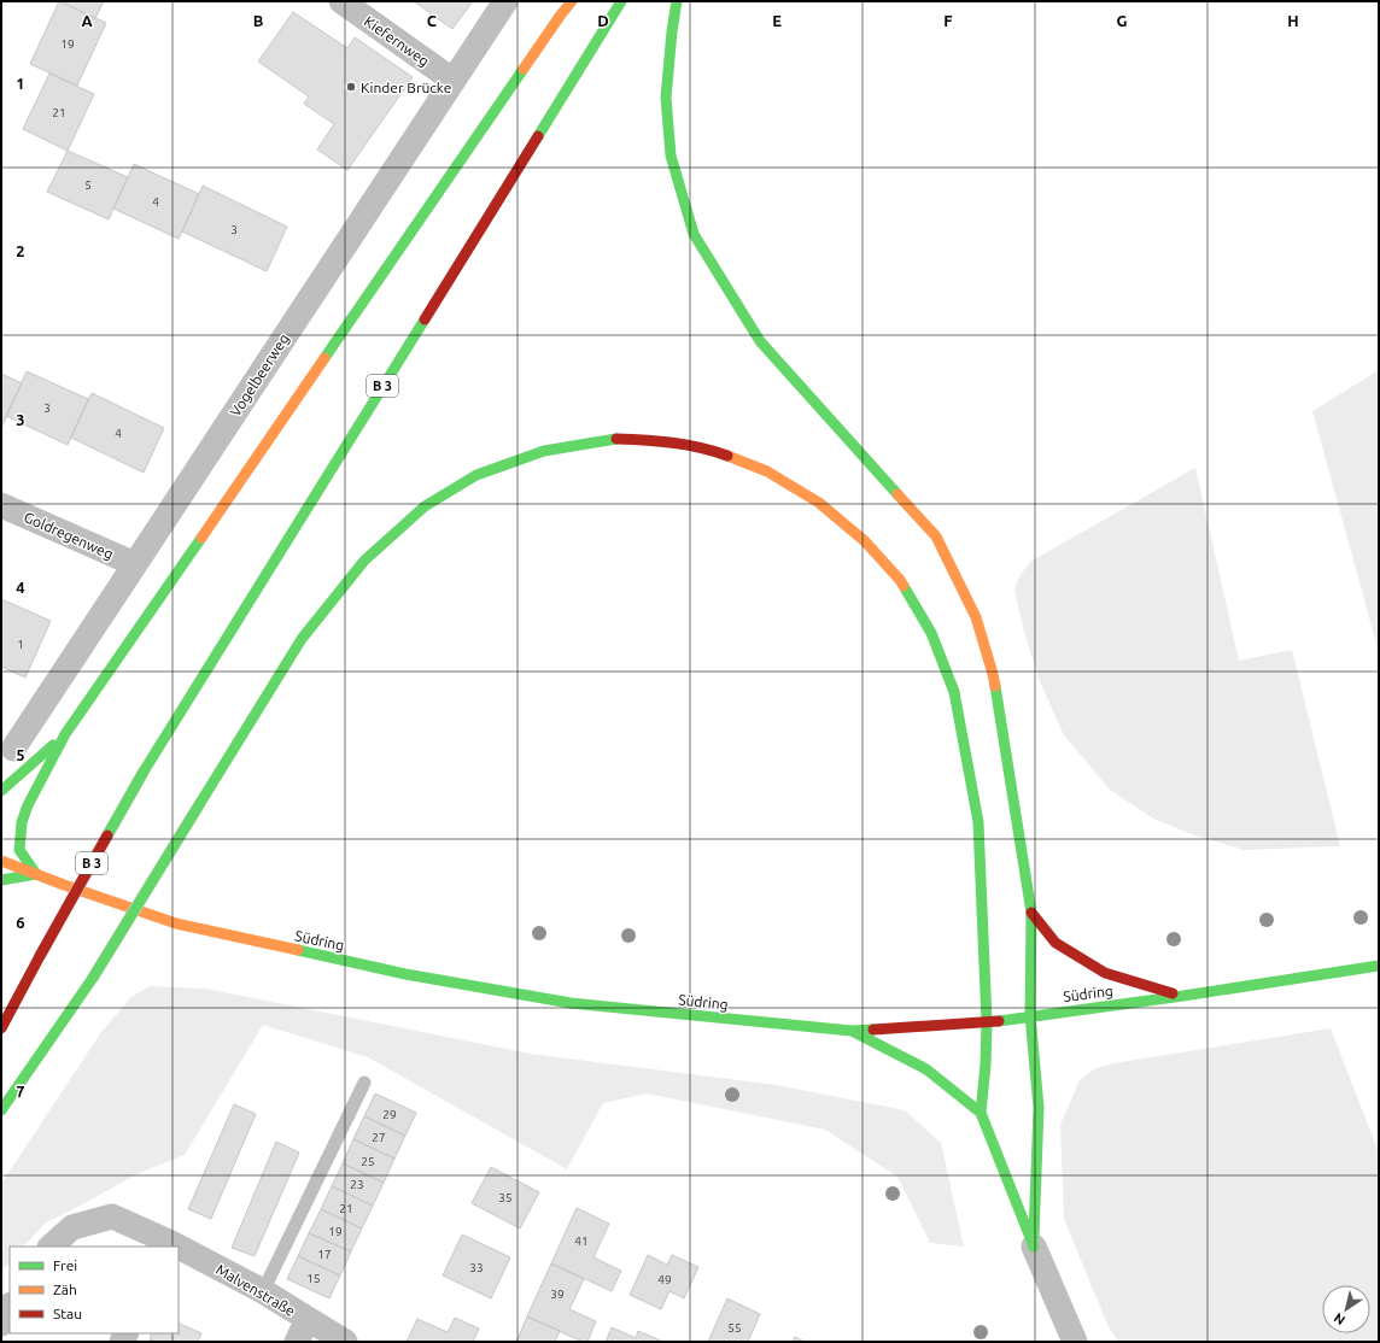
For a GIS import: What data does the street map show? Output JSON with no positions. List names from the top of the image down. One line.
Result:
{"streets":{"main road":["B 3","Südring"],"street":["Kiefernweg","Vogelbeerweg","Goldregenweg","Malvenstraße"]},"crossings":[["Kiefernweg","Vogelbeerweg"],["Vogelbeerweg","Goldregenweg"]],"places":["Kinder Brücke"],"house_numbers":["19","21","5","4","3","3","4","1","29","27","25","23","35","21","19","41","17","33","15","49","39","55"],"legend":["Frei","Zäh","Stau"],"north":"bottom left","grid":{"columns":["A","B","C","D","E","F","G","H"],"rows":["1","2","3","4","5","6","7"]}}
